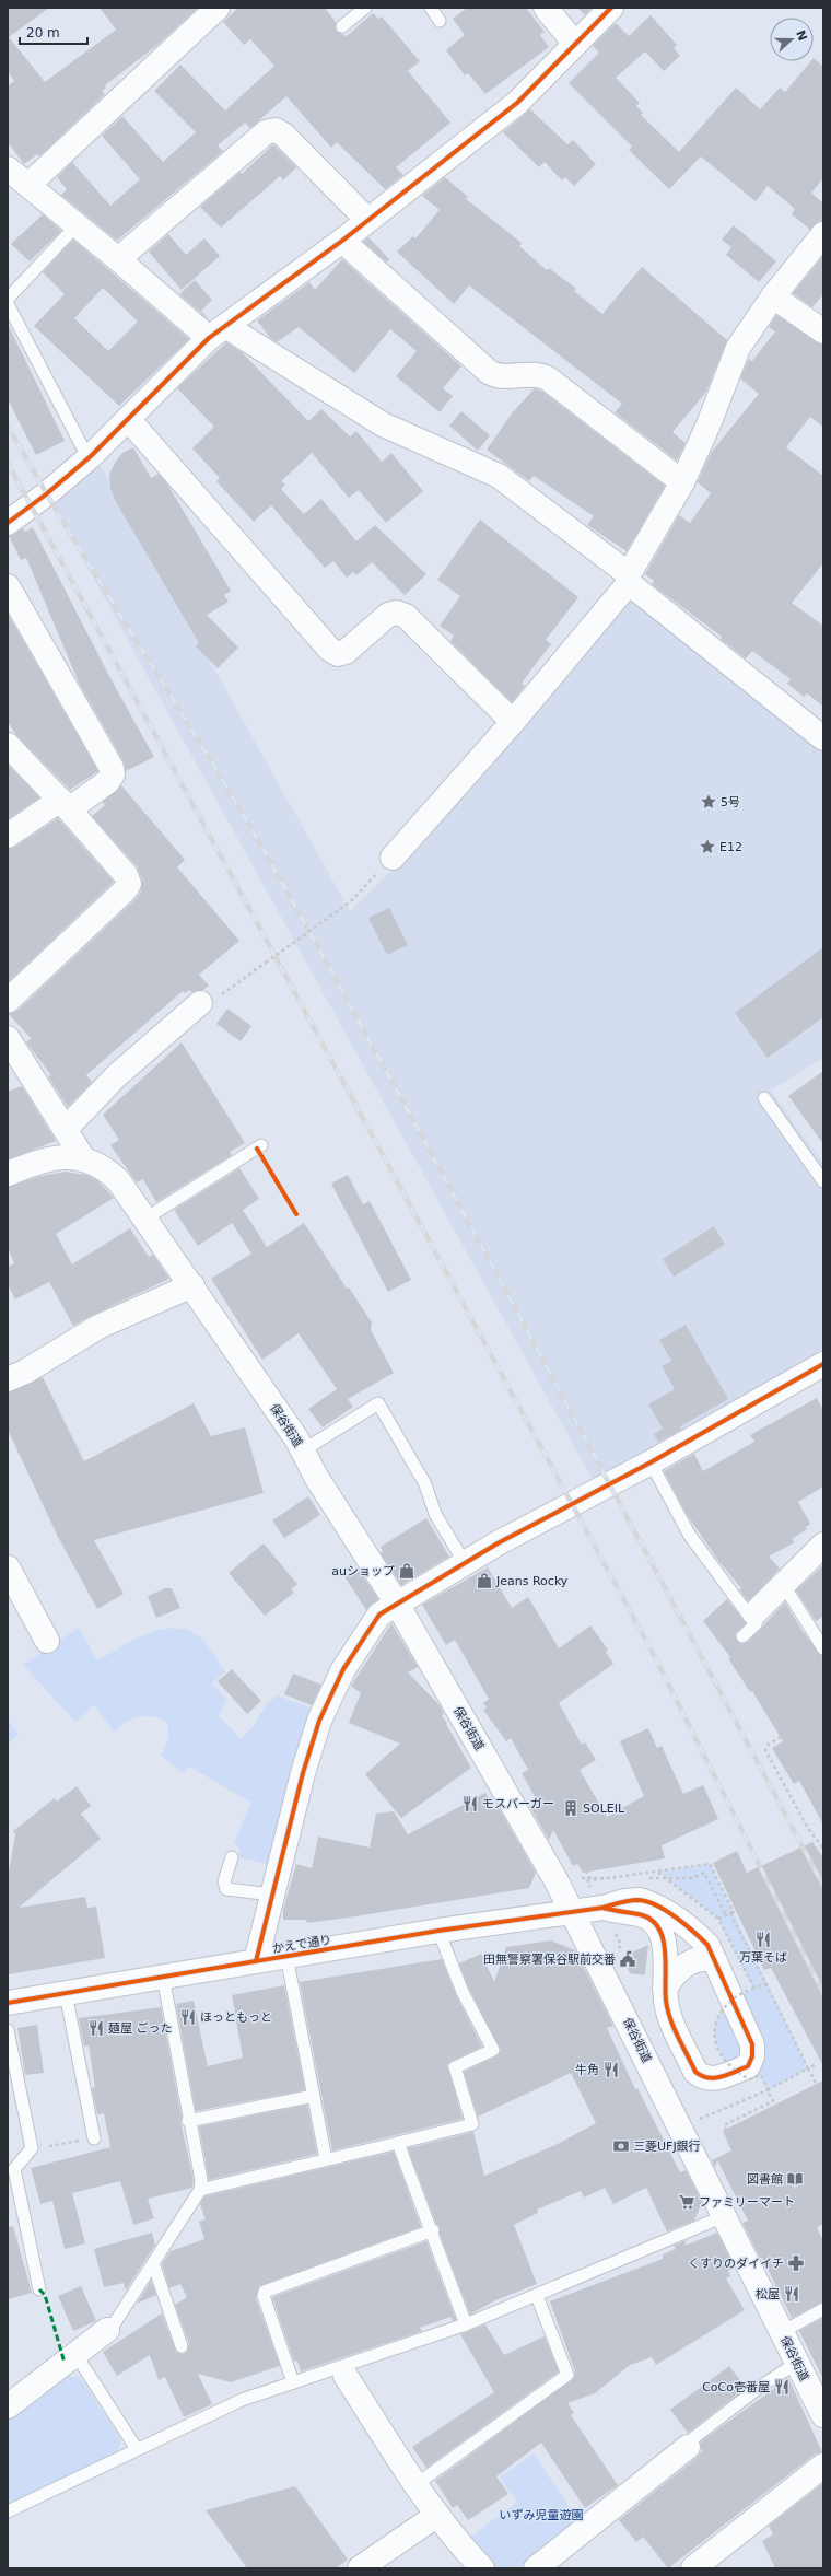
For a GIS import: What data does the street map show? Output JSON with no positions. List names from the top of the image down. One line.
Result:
{"streets":{"street":["保谷街道","かえで通り"]},"crossings":[["保谷街道","かえで通り"]],"parks":["いずみ児童遊園"],"places":{"place":["5号","E12"],"shop":["auショップ","Jeans Rocky"],"restaurant":["モスバーガー","万葉そば","ほっともっと","麺屋 ごった","牛角","松屋","CoCo壱番屋"],"building":["SOLEIL"],"public building":["田無警察署保谷駅前交番"],"bank":["三菱UFJ銀行"],"library":["図書館"],"supermarket":["ファミリーマート"],"pharmacy":["くすりのダイイチ"]},"scale_bar":"20 m","north":"right"}
